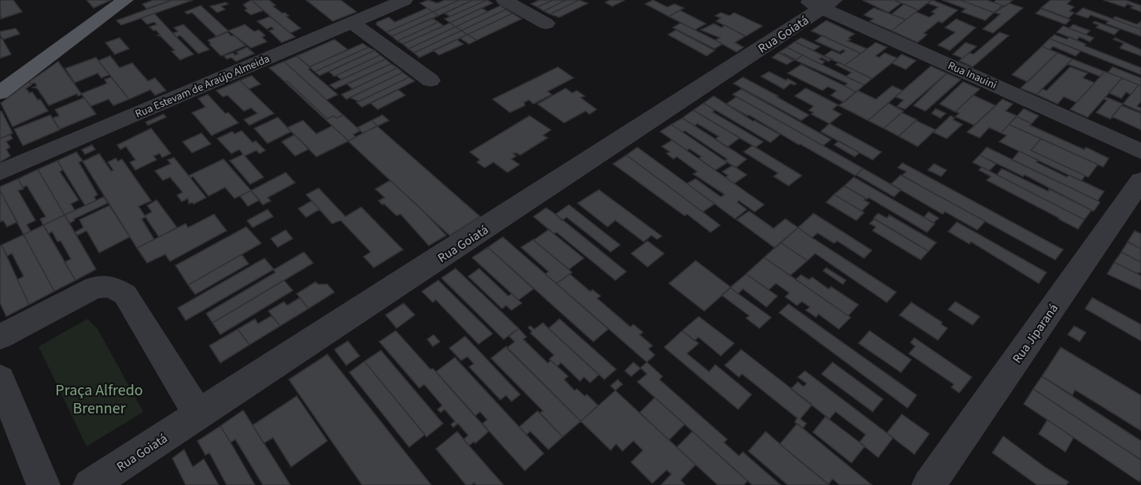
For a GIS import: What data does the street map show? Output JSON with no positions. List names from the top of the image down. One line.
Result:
{"streets":{"street":["Rua Goiatá","Rua Inauini","Rua Estevam de Araújo Almeida","Rua Jiparaná"]},"crossings":[["Rua Goiatá","Rua Inauini"]],"parks":["Praça Alfredo Brenner"]}
